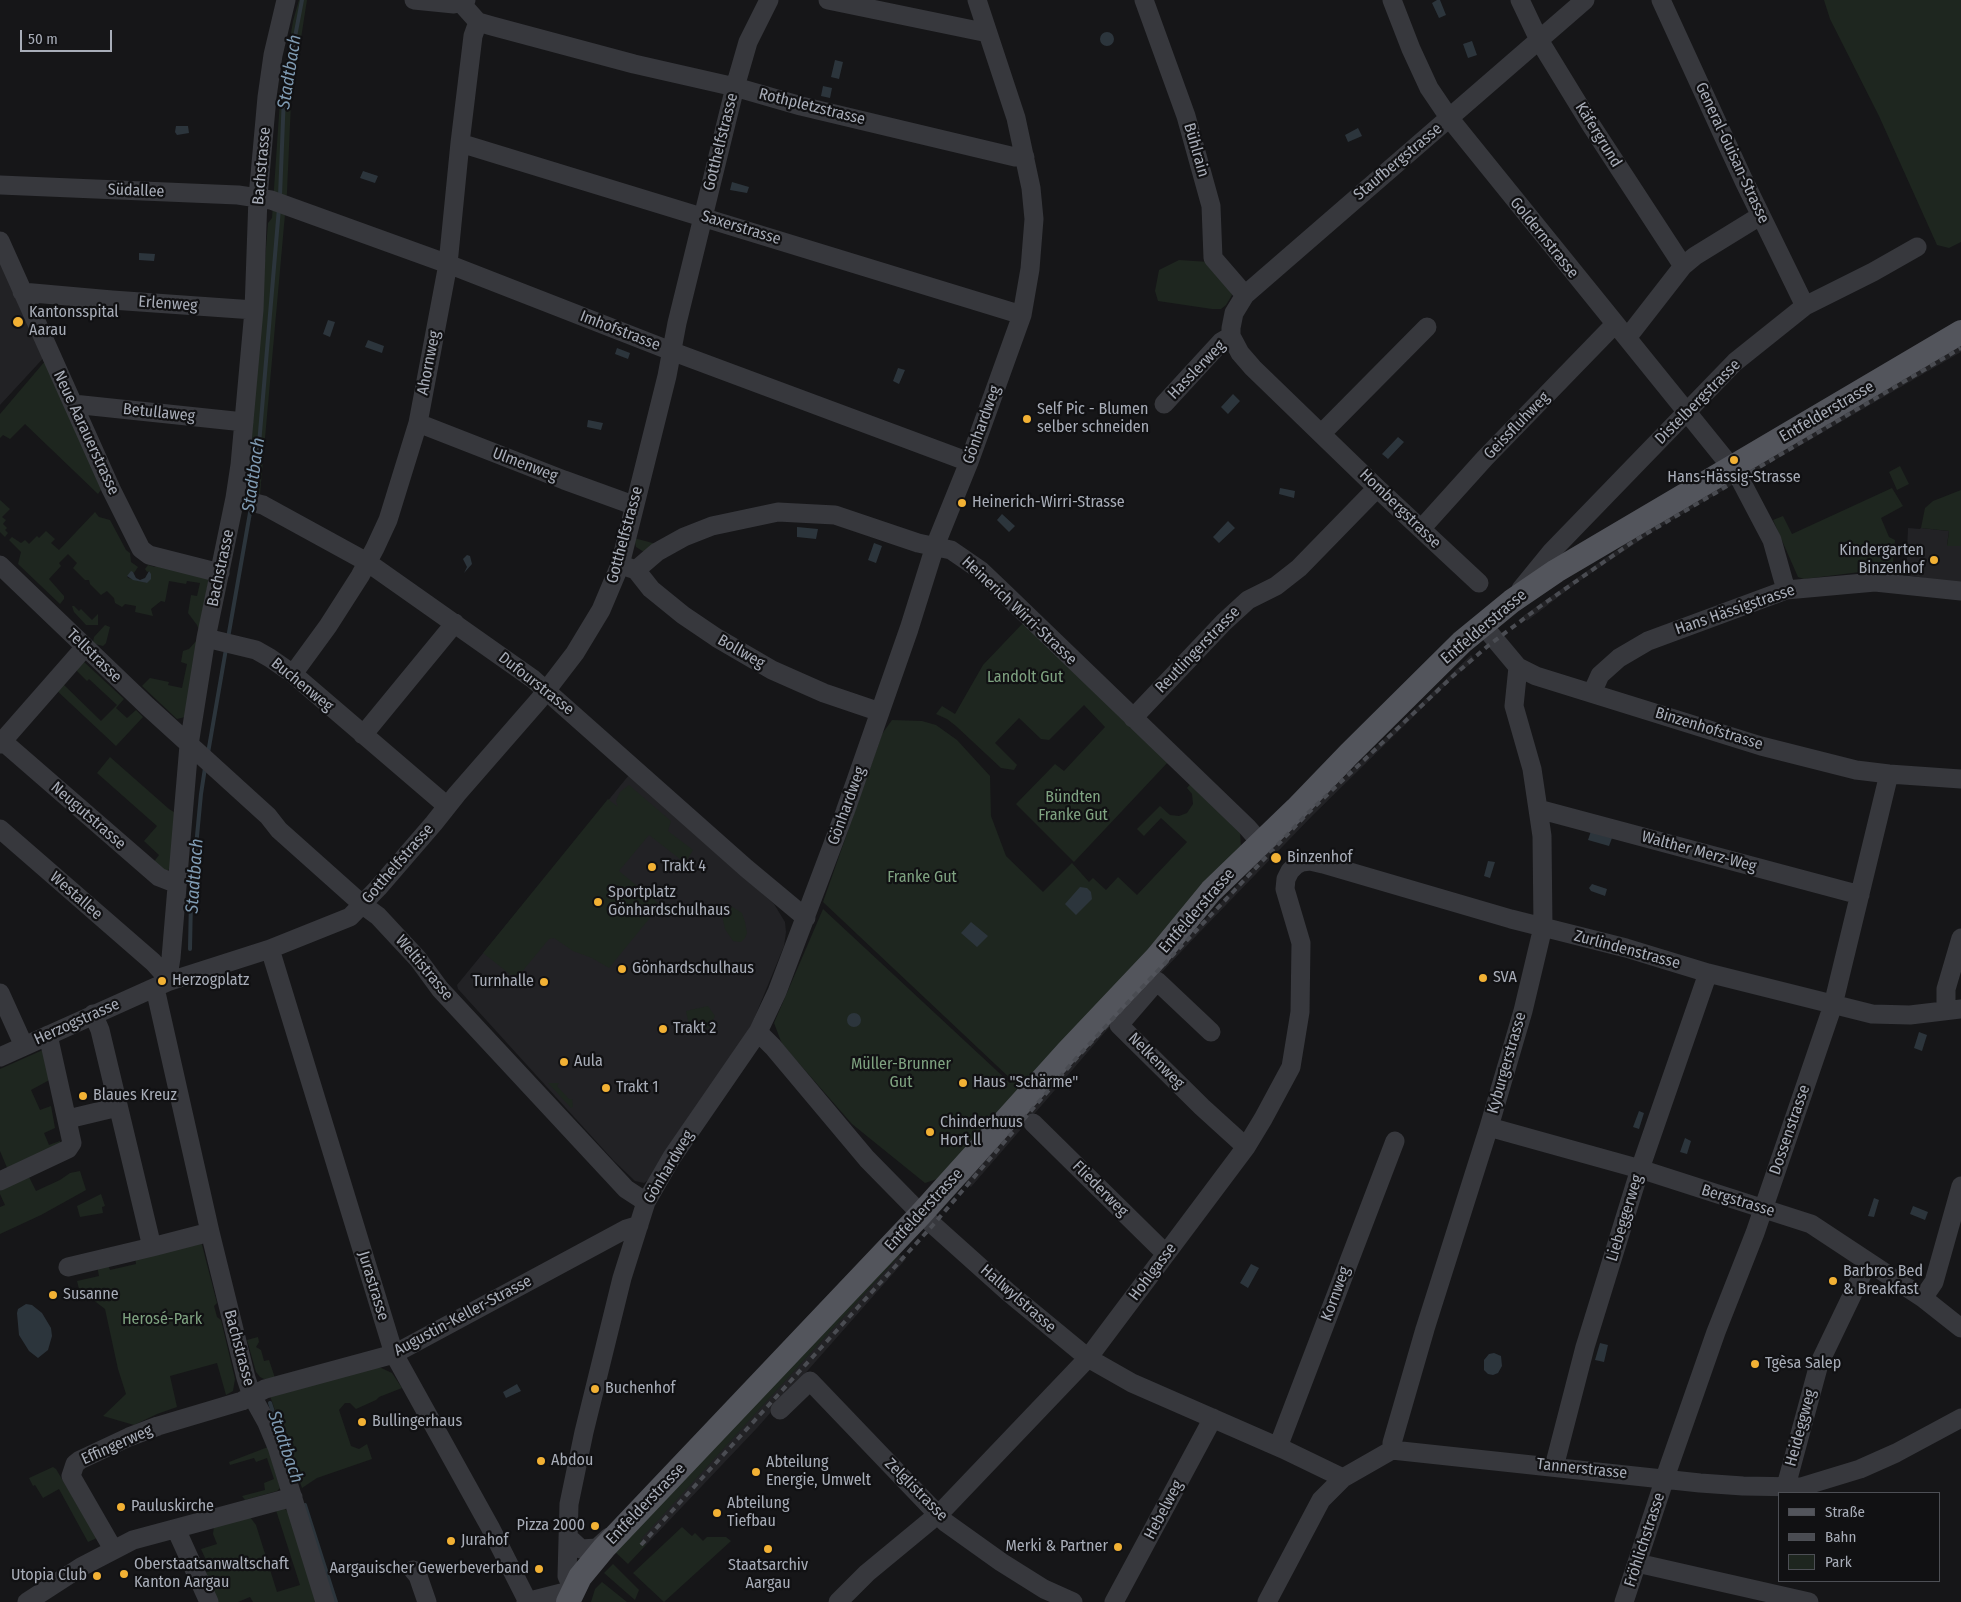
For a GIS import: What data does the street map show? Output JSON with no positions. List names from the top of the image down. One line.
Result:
{"streets":{"main road":["Entfelderstrasse"],"street":["Rothpletzstrasse","Käfergrund","Gotthelfstrasse","Bühlrain","General-Guisan-Strasse","Staufbergstrasse","Bachstrasse","Südallee","Saxerstrasse","Goldernstrasse","Erlenweg","Imhofstrasse","Ahornweg","Hasslerweg","Distelbergstrasse","Betullaweg","Gönhardweg","Geissfluhweg","Neue Aarauerstrasse","Ulmenweg","Hombergstrasse","Hans Hässigstrasse","Heinerich Wirri-Strasse","Reutlingerstrasse","Bollweg","Tellstrasse","Dufourstrasse","Buchenweg","Binzenhofstrasse","Neugutstrasse","Walther Merz-Weg","Westallee","Zurlindenstrasse","Weltistrasse","Herzogstrasse","Nelkenweg","Kyburgerstrasse","Dossenstrasse","Fliederweg","Bergstrasse","Liebeggerweg","Hohlgasse","Jurastrasse","Kornweg","Hallwylstrasse","Augustin-Keller-Strasse","Heideggweg","Effingerweg","Tannerstrasse","Zelglistrasse","Hebelweg","Fröhlichstrasse"]},"crossings":[["Rothpletzstrasse","Gotthelfstrasse"],["Rothpletzstrasse","Ahornweg"],["Rothpletzstrasse","Gönhardweg"],["Käfergrund","Staufbergstrasse"],["Käfergrund","Geissfluhweg"],["Gotthelfstrasse","Bachstrasse"],["Gotthelfstrasse","Saxerstrasse"],["Gotthelfstrasse","Imhofstrasse"],["Gotthelfstrasse","Ulmenweg"],["Gotthelfstrasse","Heinerich Wirri-Strasse"],["Gotthelfstrasse","Bollweg"],["Gotthelfstrasse","Dufourstrasse"],["Gotthelfstrasse","Buchenweg"],["Gotthelfstrasse","Weltistrasse"],["Gotthelfstrasse","Herzogstrasse"],["Gotthelfstrasse","Jurastrasse"],["Bühlrain","Staufbergstrasse"],["General-Guisan-Strasse","Distelbergstrasse"],["General-Guisan-Strasse","Geissfluhweg"],["Staufbergstrasse","Goldernstrasse"],["Staufbergstrasse","Hasslerweg"],["Staufbergstrasse","Hombergstrasse"],["Bachstrasse","Südallee"],["Bachstrasse","Erlenweg"],["Bachstrasse","Imhofstrasse"],["Bachstrasse","Betullaweg"],["Bachstrasse","Neue Aarauerstrasse"],["Bachstrasse","Tellstrasse"],["Bachstrasse","Dufourstrasse"],["Bachstrasse","Buchenweg"],["Bachstrasse","Neugutstrasse"],["Bachstrasse","Westallee"],["Bachstrasse","Weltistrasse"],["Bachstrasse","Herzogstrasse"],["Bachstrasse","Augustin-Keller-Strasse"],["Bachstrasse","Effingerweg"],["Südallee","Imhofstrasse"],["Saxerstrasse","Ahornweg"],["Saxerstrasse","Gönhardweg"],["Goldernstrasse","Distelbergstrasse"],["Goldernstrasse","Geissfluhweg"],["Erlenweg","Neue Aarauerstrasse"],["Imhofstrasse","Ahornweg"],["Imhofstrasse","Gönhardweg"],["Ahornweg","Ulmenweg"],["Ahornweg","Dufourstrasse"],["Ahornweg","Buchenweg"],["Hasslerweg","Hombergstrasse"],["Distelbergstrasse","Entfelderstrasse"],["Entfelderstrasse","Gönhardweg"],["Entfelderstrasse","Heinerich Wirri-Strasse"],["Entfelderstrasse","Binzenhofstrasse"],["Entfelderstrasse","Hallwylstrasse"],["Betullaweg","Neue Aarauerstrasse"],["Gönhardweg","Heinerich Wirri-Strasse"],["Gönhardweg","Bollweg"],["Gönhardweg","Dufourstrasse"],["Gönhardweg","Weltistrasse"],["Gönhardweg","Hallwylstrasse"],["Gönhardweg","Augustin-Keller-Strasse"],["Geissfluhweg","Hombergstrasse"],["Hombergstrasse","Reutlingerstrasse"],["Hans Hässigstrasse","Binzenhofstrasse"],["Heinerich Wirri-Strasse","Reutlingerstrasse"],["Heinerich Wirri-Strasse","Bollweg"],["Tellstrasse","Neugutstrasse"],["Tellstrasse","Weltistrasse"],["Binzenhofstrasse","Kyburgerstrasse"],["Binzenhofstrasse","Dossenstrasse"],["Walther Merz-Weg","Kyburgerstrasse"],["Walther Merz-Weg","Dossenstrasse"],["Zurlindenstrasse","Kyburgerstrasse"],["Zurlindenstrasse","Dossenstrasse"],["Zurlindenstrasse","Liebeggerweg"],["Zurlindenstrasse","Hohlgasse"],["Nelkenweg","Hohlgasse"],["Kyburgerstrasse","Bergstrasse"],["Kyburgerstrasse","Tannerstrasse"],["Dossenstrasse","Bergstrasse"],["Dossenstrasse","Tannerstrasse"],["Dossenstrasse","Fröhlichstrasse"],["Fliederweg","Hohlgasse"],["Bergstrasse","Liebeggerweg"],["Bergstrasse","Heideggweg"],["Liebeggerweg","Tannerstrasse"],["Hohlgasse","Hallwylstrasse"],["Hohlgasse","Zelglistrasse"],["Jurastrasse","Augustin-Keller-Strasse"],["Kornweg","Hallwylstrasse"],["Hallwylstrasse","Hebelweg"],["Augustin-Keller-Strasse","Effingerweg"],["Heideggweg","Tannerstrasse"],["Tannerstrasse","Fröhlichstrasse"]],"water":["Stadtbach"],"parks":["Landolt Gut","Bündten Franke Gut","Franke Gut","Müller-Brunner Gut","Herosé-Park"],"places":["Kantonsspital Aarau","Self Pic - Blumen selber schneiden","Hans-Hässig-Strasse","Heinerich-Wirri-Strasse","Kindergarten Binzenhof","Binzenhof","Trakt 4","Sportplatz Gönhardschulhaus","Gönhardschulhaus","SVA","Herzogplatz","Turnhalle","Trakt 2","Aula","Haus \"Schärme\"","Trakt 1","Blaues Kreuz","Chinderhuus Hort ll","Barbros Bed & Breakfast","Susanne","Tgèsa Salep","Buchenhof","Bullingerhaus","Abdou","Abteilung Energie, Umwelt","Pauluskirche","Abteilung Tiefbau","Pizza 2000","Jurahof","Merki & Partner","Staatsarchiv Aargau","Aargauischer Gewerbeverband","Oberstaatsanwaltschaft Kanton Aargau","Utopia Club"],"legend":["Straße","Bahn","Park"],"scale_bar":"50 m"}
